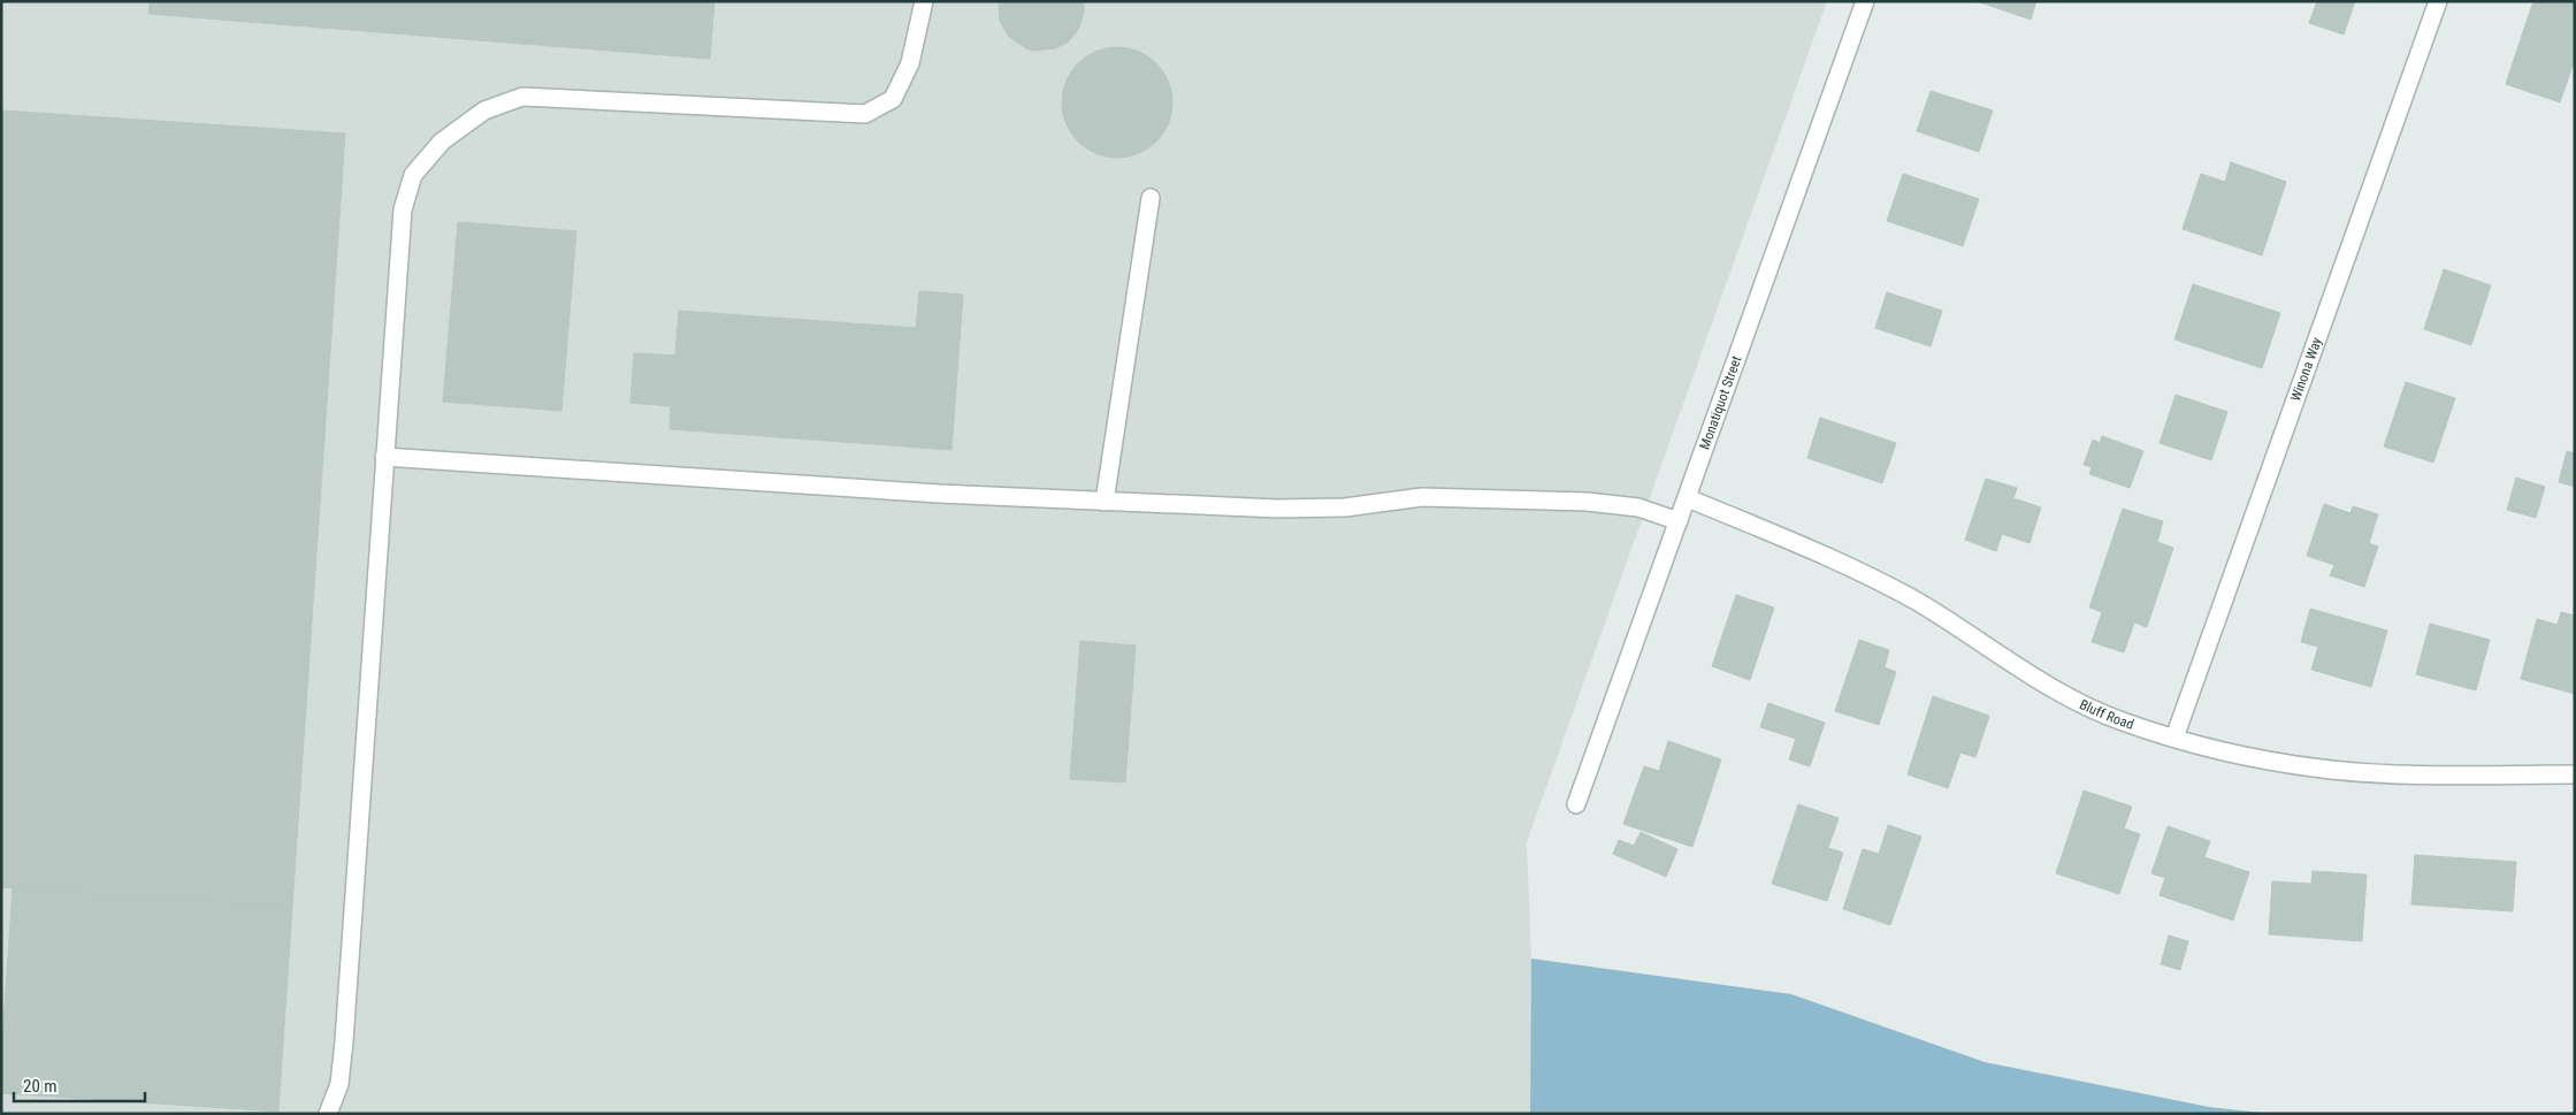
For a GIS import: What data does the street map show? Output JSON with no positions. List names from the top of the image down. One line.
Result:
{"streets":{"street":["Winona Way","Monatiquot Street","Bluff Road"]},"crossings":[["Winona Way","Bluff Road"],["Monatiquot Street","Bluff Road"]],"scale_bar":"20 m"}
